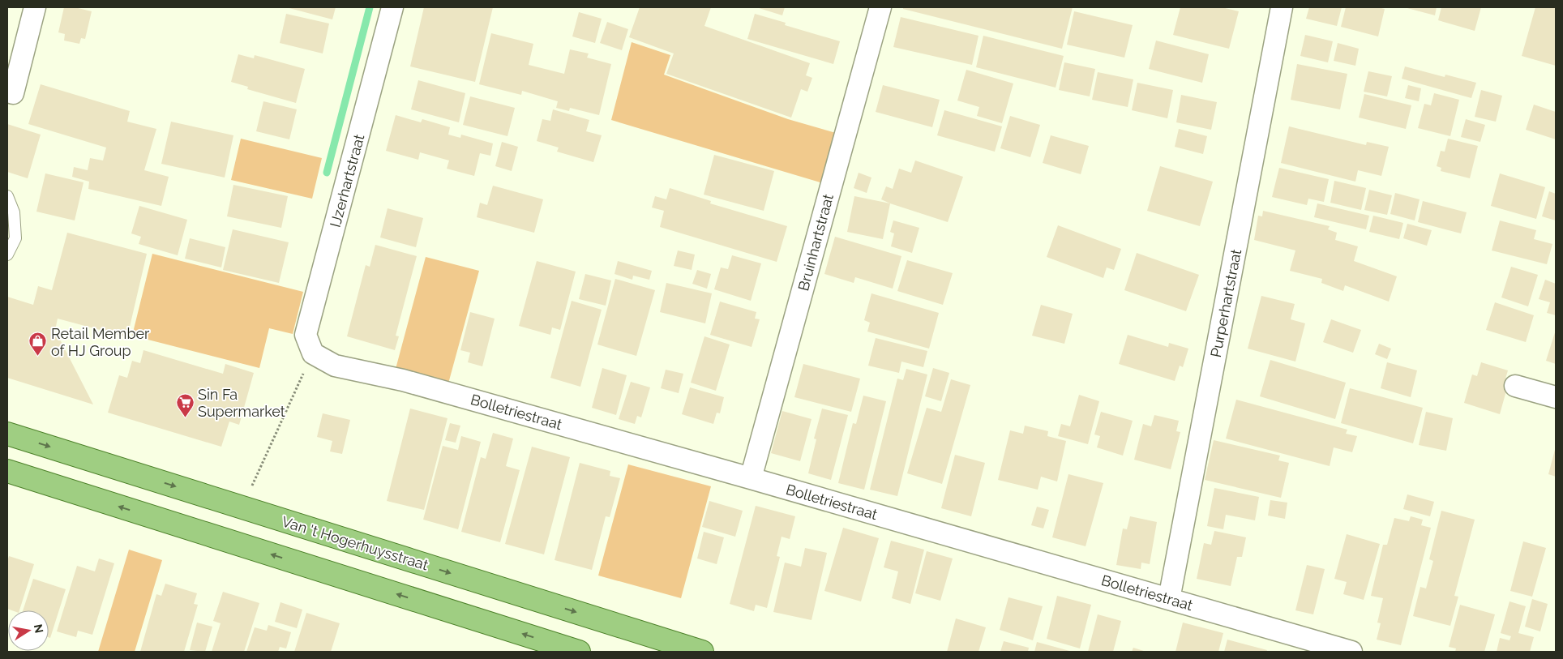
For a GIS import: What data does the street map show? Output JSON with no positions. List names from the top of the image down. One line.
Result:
{"streets":{"main road":["Van 't Hogerhuysstraat"],"street":["IJzerhartstraat","Bruinhartstraat","Purperhartstraat","Bolletriestraat"]},"crossings":[["IJzerhartstraat","Bolletriestraat"],["Bruinhartstraat","Bolletriestraat"],["Purperhartstraat","Bolletriestraat"]],"places":{"shop":["Retail Member of HJ Group"],"supermarket":["Sin Fa Supermarket"]},"north":"right"}
